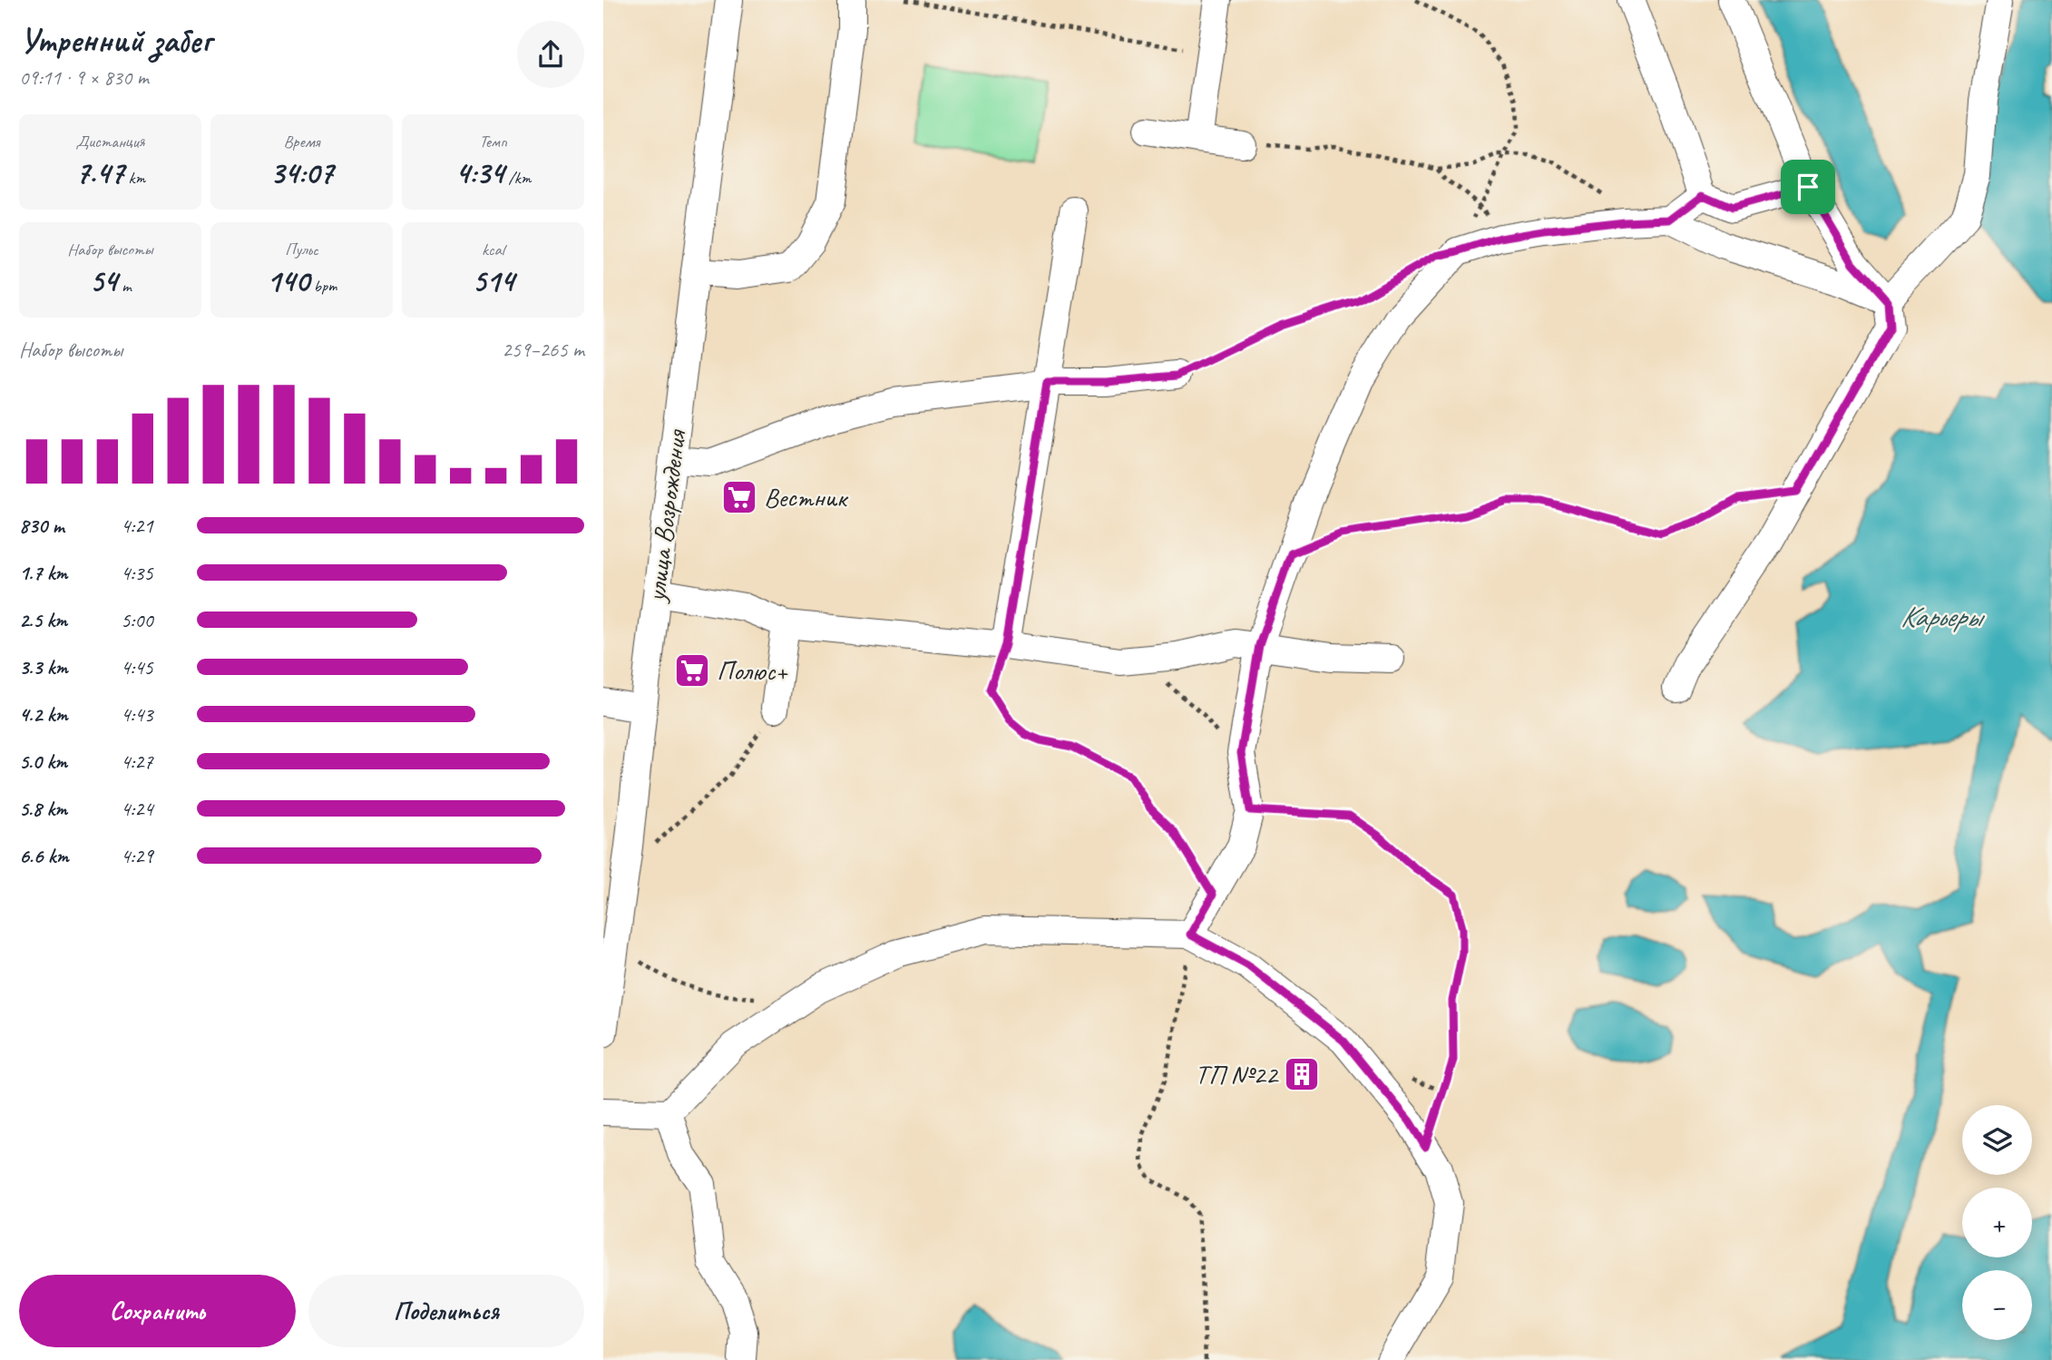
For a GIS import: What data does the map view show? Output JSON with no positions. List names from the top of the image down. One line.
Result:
{"streets":{"street":["улица Возрождения"]},"water":["Карьеры"],"places":{"supermarket":["Вестник","Полюс+"],"building":["ТП №22"]},"page":{"heading":["Утренний забег","09:11 · 9 × 830 m"],"stats":[["Дистанция","7.47 km"],["Время","34:07"],["Темп","4:34 /km"],["Набор высоты","54 m"],["Пульс","140 bpm"],["kcal","514"]],"chart":["Набор высоты","259–265 m"],"list":[{"name":"830 m","note":"4:21"},{"name":"1.7 km","note":"4:35"},{"name":"2.5 km","note":"5:00"},{"name":"3.3 km","note":"4:45"},{"name":"4.2 km","note":"4:43"},{"name":"5.0 km","note":"4:27"},{"name":"5.8 km","note":"4:24"},{"name":"6.6 km","note":"4:29"}],"map_buttons":["+","−"],"buttons":["Сохранить","Поделиться"]}}
